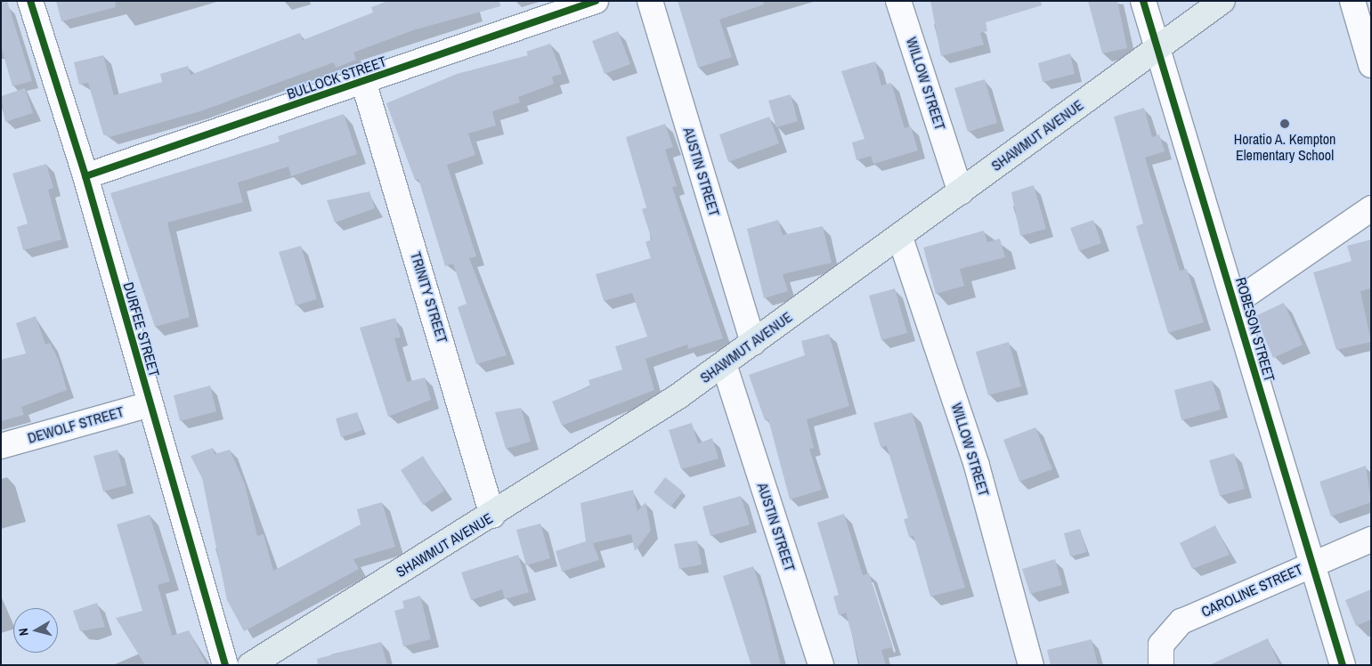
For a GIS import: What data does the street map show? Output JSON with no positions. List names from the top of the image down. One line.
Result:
{"streets":{"main road":["SHAWMUT AVENUE"],"street":["BULLOCK STREET","WILLOW STREET","AUSTIN STREET","TRINITY STREET","DURFEE STREET","ROBESON STREET","DEWOLF STREET","CAROLINE STREET"]},"crossings":[["BULLOCK STREET","TRINITY STREET"],["BULLOCK STREET","DURFEE STREET"],["WILLOW STREET","SHAWMUT AVENUE"],["SHAWMUT AVENUE","AUSTIN STREET"],["SHAWMUT AVENUE","TRINITY STREET"],["SHAWMUT AVENUE","ROBESON STREET"],["DURFEE STREET","DEWOLF STREET"],["ROBESON STREET","CAROLINE STREET"]],"places":["Horatio A. Kempton Elementary School"],"north":"left"}
